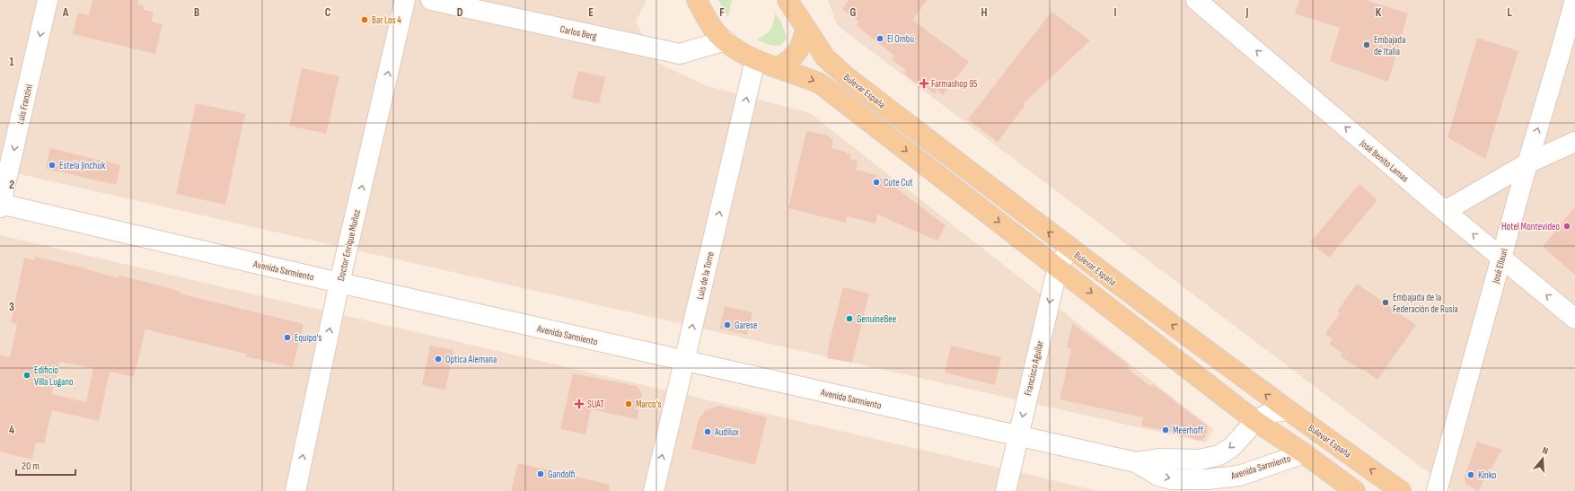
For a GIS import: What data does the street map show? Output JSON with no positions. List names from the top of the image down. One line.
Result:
{"streets":{"main road":["Bulevar España"],"street":["Carlos Berg","Luis Franzini","José Benito Lamas","Doctor Enrique Muñoz","José Ellauri","Avenida Sarmiento","Luis de la Torre","Francisco Aguilar"]},"crossings":[["Bulevar España","Avenida Sarmiento"],["Bulevar España","Francisco Aguilar"],["Luis Franzini","Avenida Sarmiento"],["José Benito Lamas","José Ellauri"],["Doctor Enrique Muñoz","Avenida Sarmiento"],["Avenida Sarmiento","Luis de la Torre"],["Avenida Sarmiento","Francisco Aguilar"]],"one_way":["Luis Franzini","José Benito Lamas","Doctor Enrique Muñoz","Luis de la Torre","Francisco Aguilar"],"places":{"other":["Bar Los 4","El Ombú","Embajada de Italia","Estela Jinchuk","Cute Cut","Hotel Montevideo","Embajada de la Federación de Rusia","GenuineBee","Garese","Equipo's","Optica Alemana","Edificio Villa Lugano","Marco's","Meerhoff","Audilux","Gandolfi","Kinko"],"health":["Farmashop 95","SUAT"]},"scale_bar":"20 m","north":"top","grid":{"columns":["A","B","C","D","E","F","G","H","I","J","K","L"],"rows":["1","2","3","4"]}}
